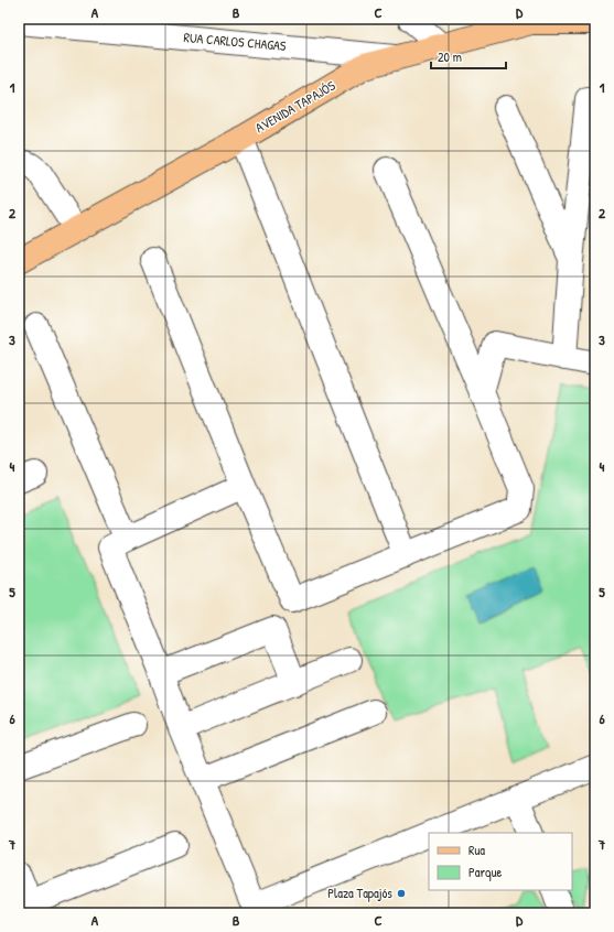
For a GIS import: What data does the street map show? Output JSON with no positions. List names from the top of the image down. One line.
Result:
{"streets":{"main road":["AVENIDA TAPAJÓS"],"street":["RUA CARLOS CHAGAS"]},"crossings":[["RUA CARLOS CHAGAS","AVENIDA TAPAJÓS"]],"places":["Plaza Tapajós"],"legend":["Rua","Parque"],"scale_bar":"20 m","grid":{"columns":["A","B","C","D"],"rows":["1","2","3","4","5","6","7"]}}
